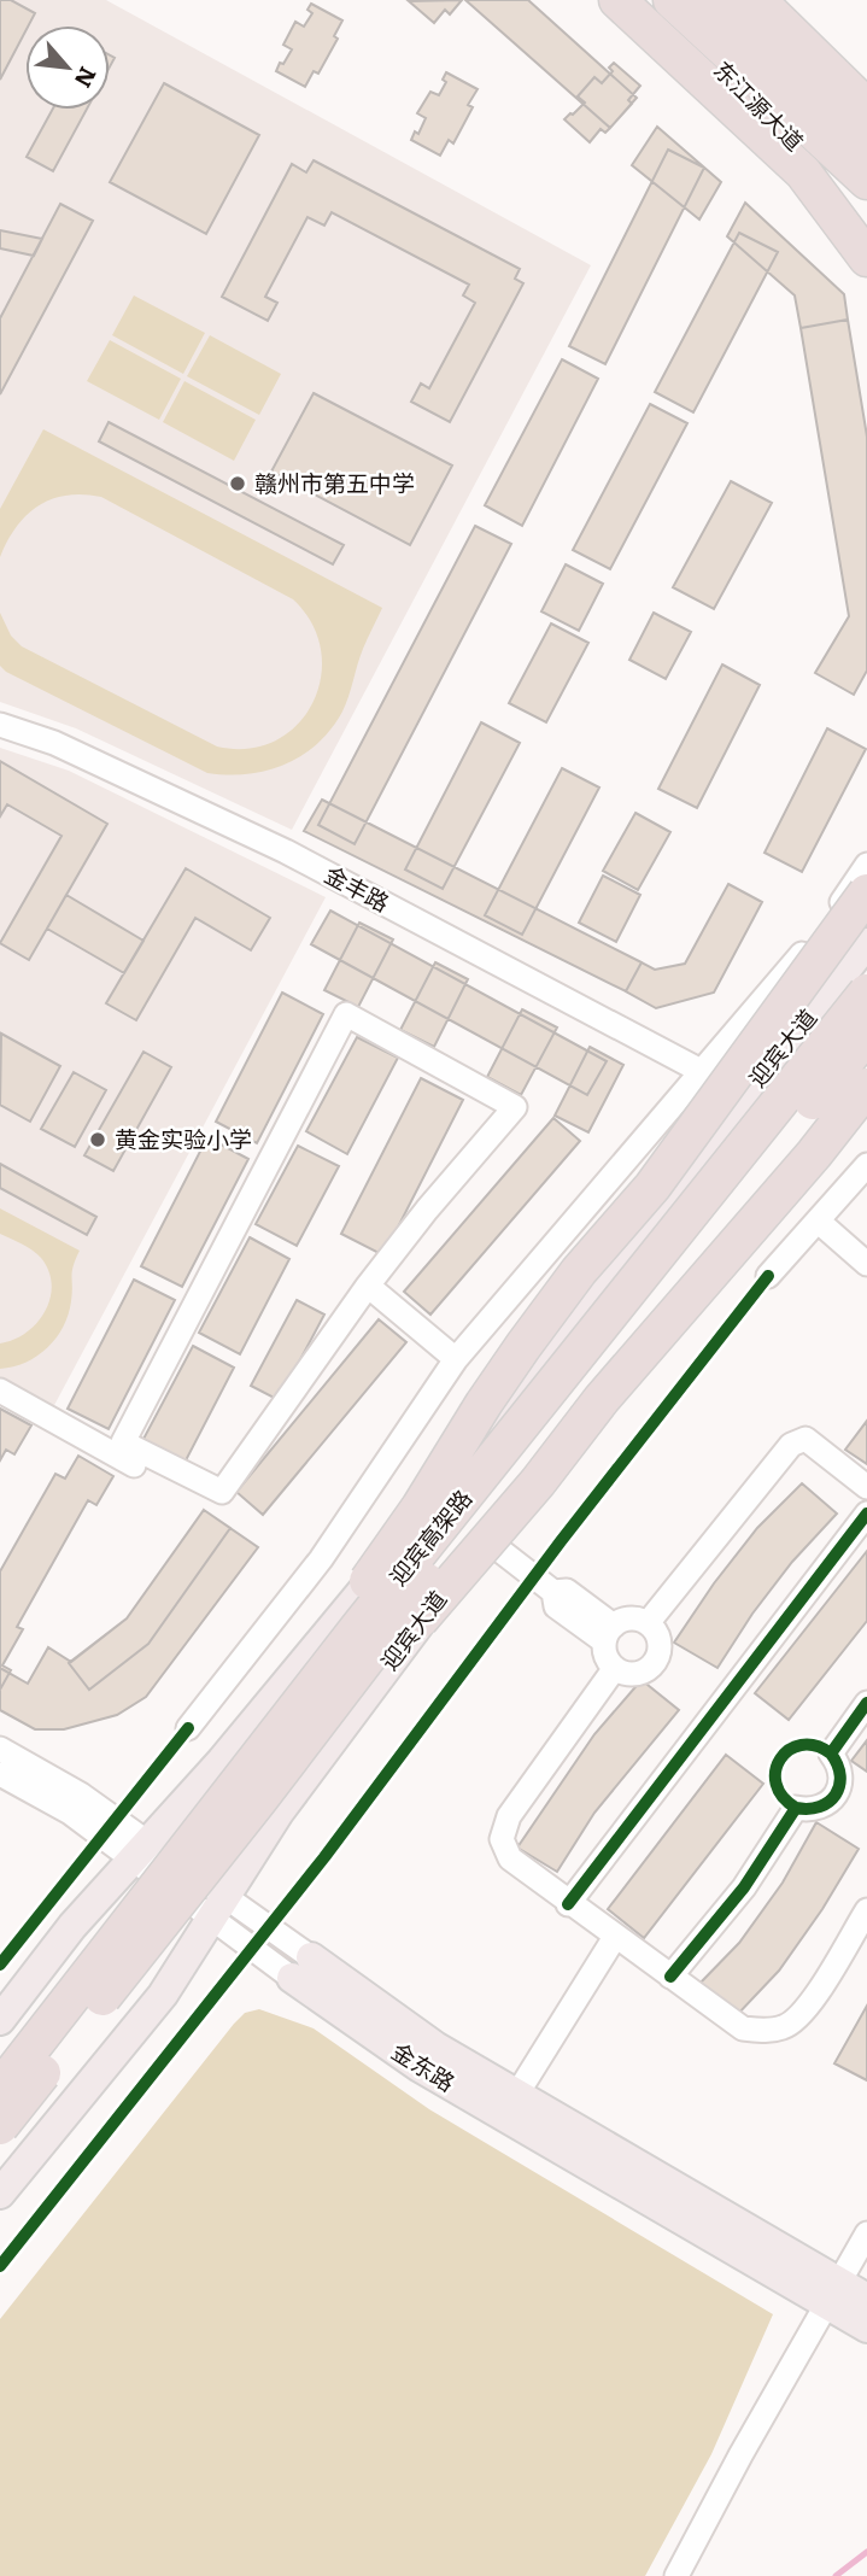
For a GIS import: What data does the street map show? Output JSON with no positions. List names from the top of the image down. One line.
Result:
{"streets":{"highway":["东江源大道","迎宾高架路"],"main road":["迎宾大道","金东路"],"street":["金丰路"]},"crossings":[["迎宾大道","迎宾高架路"],["迎宾大道","金东路"],["迎宾高架路","金东路"]],"places":["赣州市第五中学","黄金实验小学"],"north":"bottom right"}
